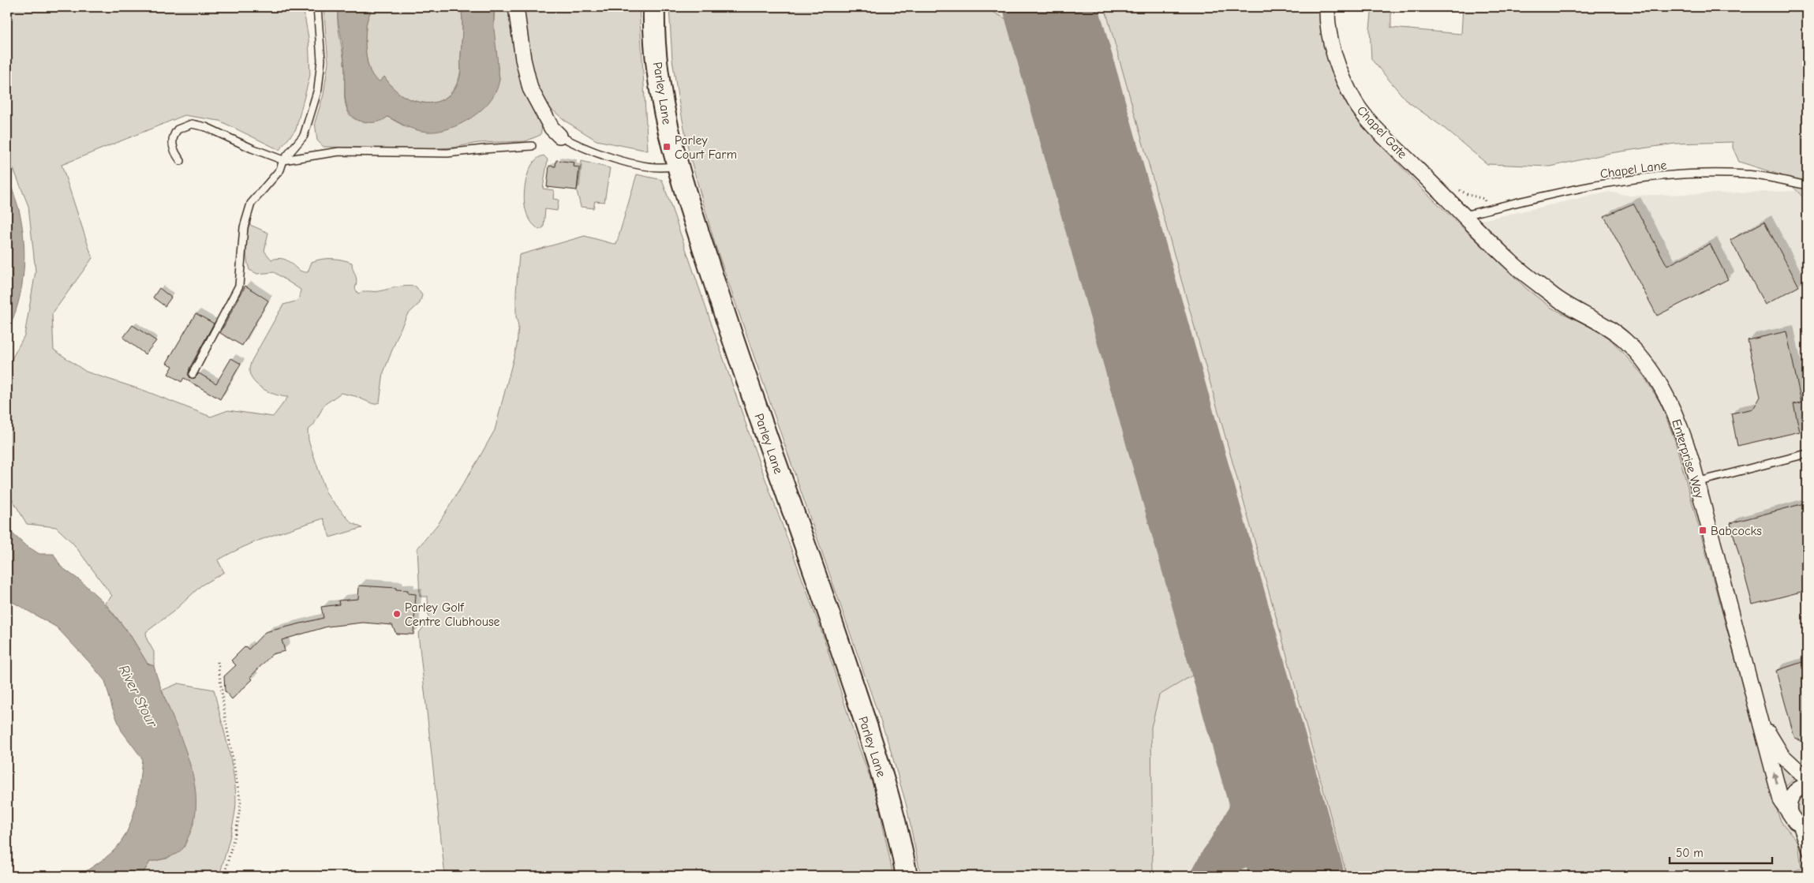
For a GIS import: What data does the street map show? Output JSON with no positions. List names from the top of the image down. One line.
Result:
{"streets":{"main road":["Parley Lane"],"street":["Chapel Gate","Enterprise Way"],"lane":["Chapel Lane"]},"crossings":[["Chapel Gate","Chapel Lane"],["Chapel Gate","Enterprise Way"],["Chapel Lane","Enterprise Way"]],"water":["River Stour"],"places":{"transit":["Parley Court Farm","Babcocks"],"other":["Parley Golf Centre Clubhouse"]},"scale_bar":"50 m"}
